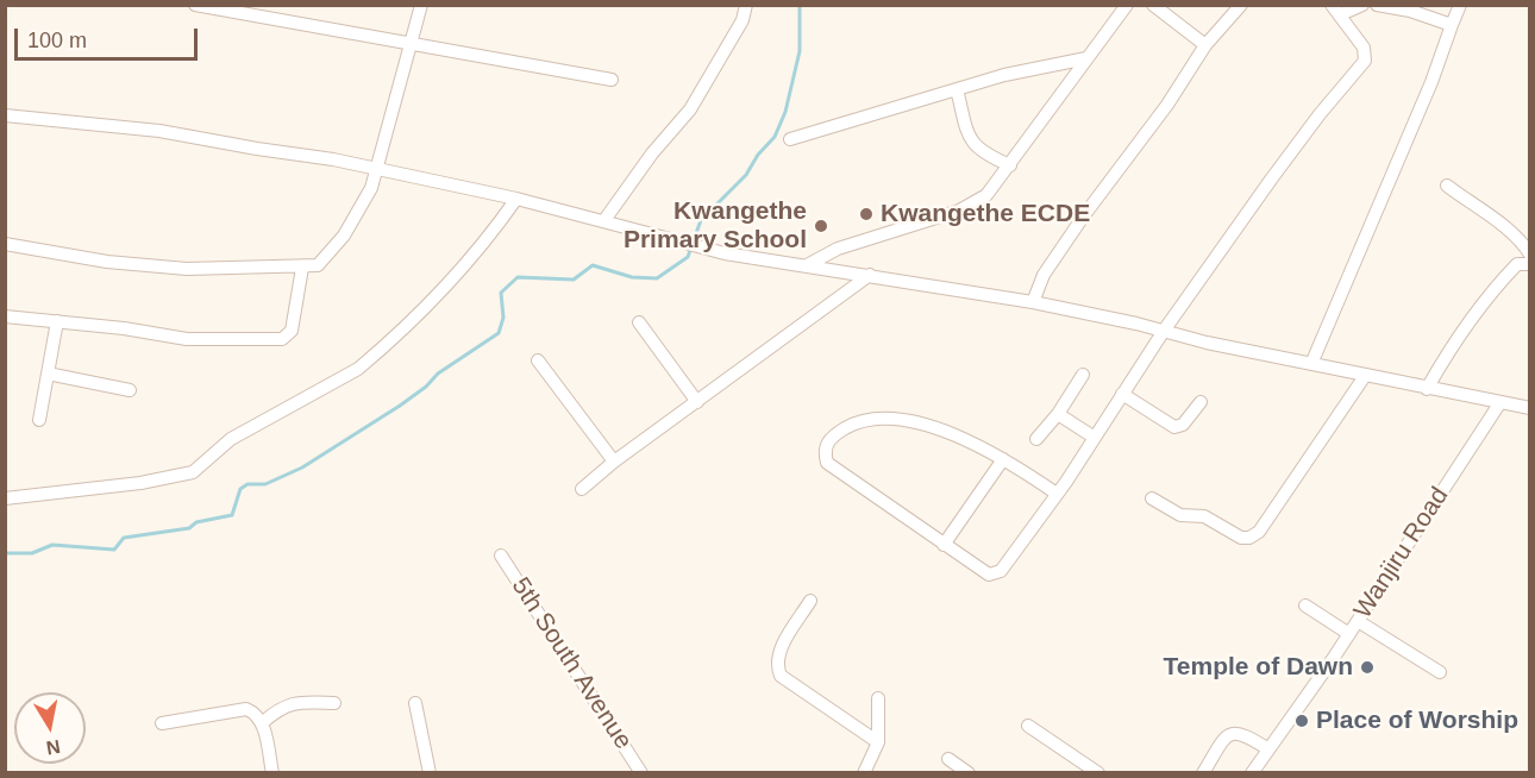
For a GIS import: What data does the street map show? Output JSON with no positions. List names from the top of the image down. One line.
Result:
{"streets":{"street":["Wanjiru Road","5th South Avenue"]},"places":["Kwangethe ECDE","Kwangethe Primary School","Temple of Dawn","Place of Worship"],"scale_bar":"100 m","north":"bottom"}
